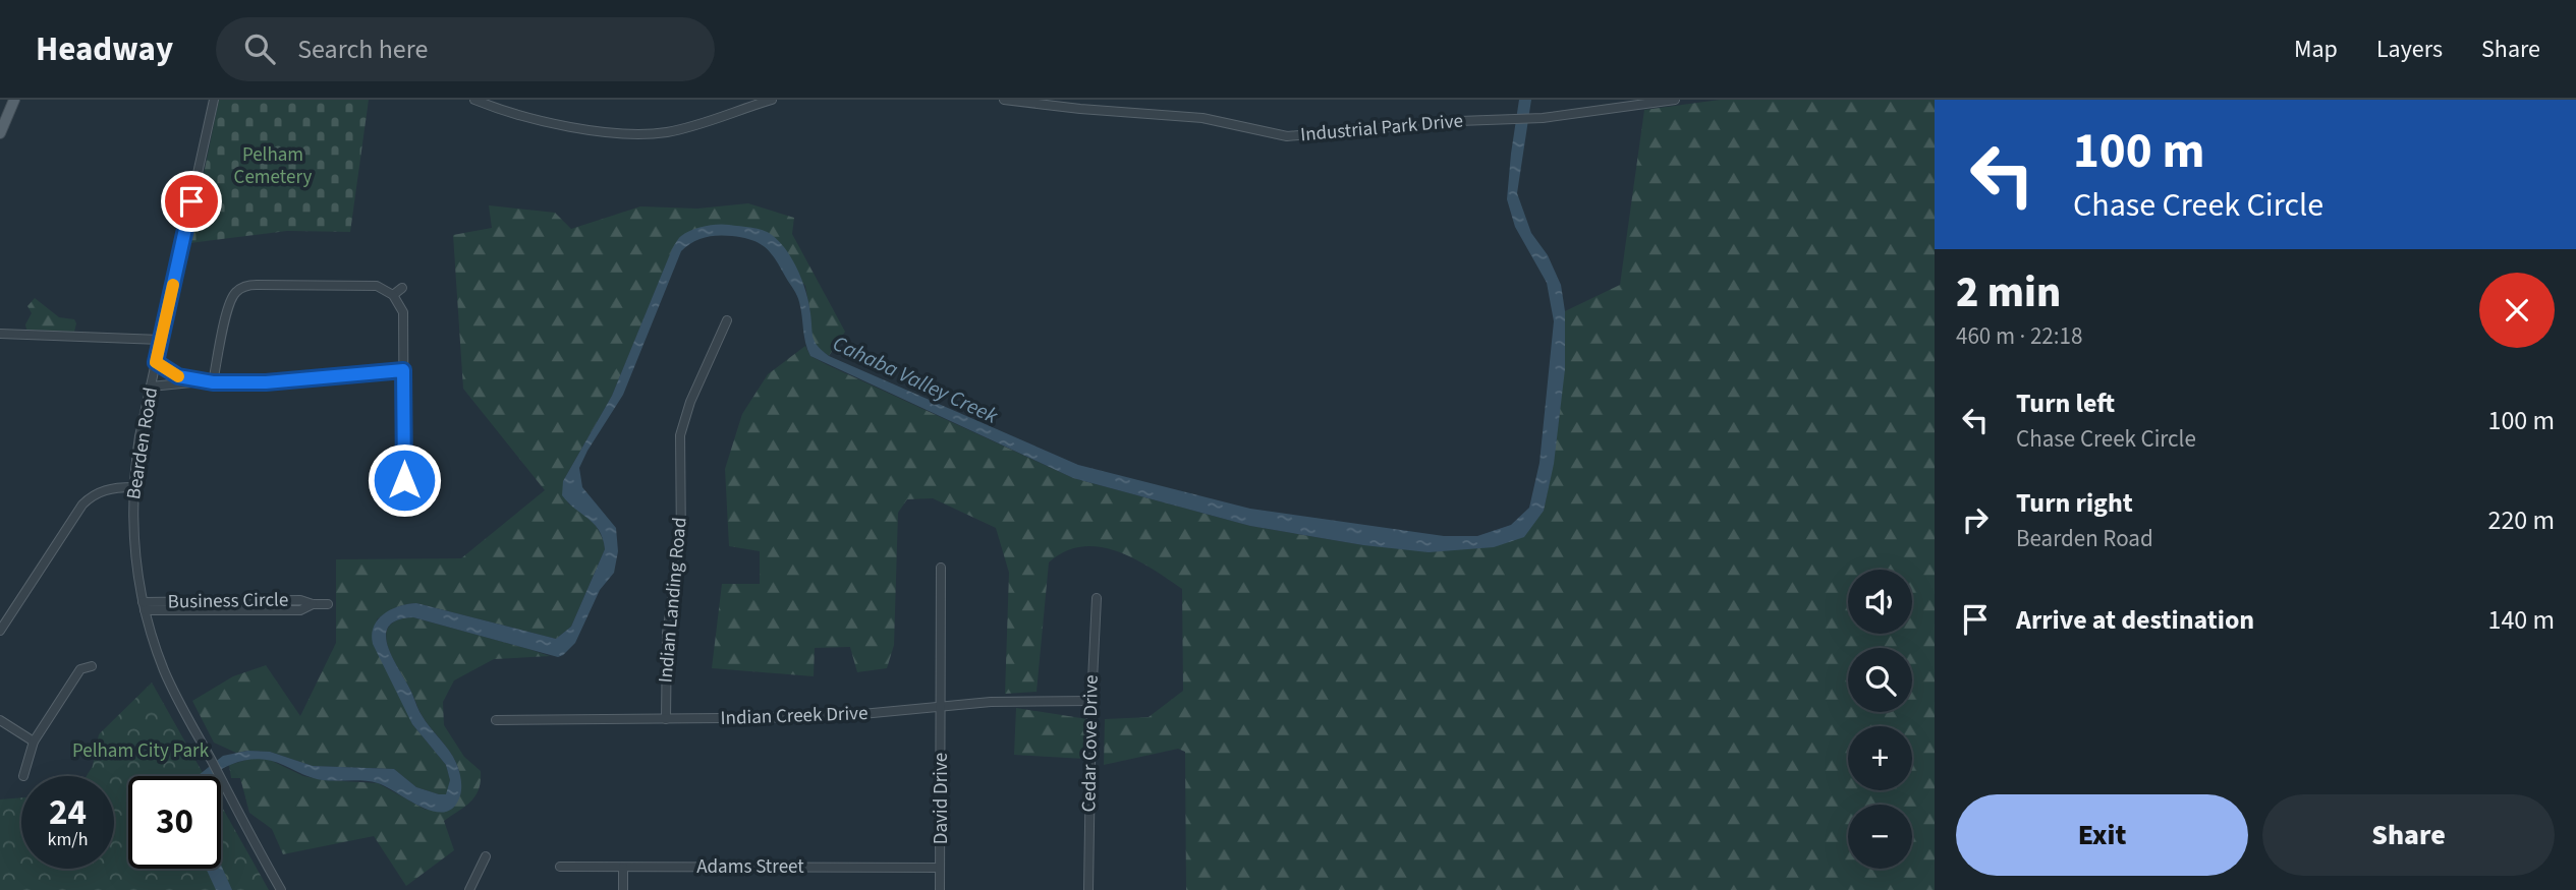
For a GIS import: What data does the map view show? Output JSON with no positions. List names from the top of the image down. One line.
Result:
{"streets":{"street":["Industrial Park Drive","Bearden Road","Indian Landing Road","Business Circle","Indian Creek Drive","Cedar Cove Drive","David Drive","Adams Street"]},"crossings":[["Bearden Road","Business Circle"],["Indian Landing Road","Indian Creek Drive"],["Indian Creek Drive","Cedar Cove Drive"],["Indian Creek Drive","David Drive"],["David Drive","Adams Street"]],"water":["Cahaba Valley Creek"],"parks":["Pelham Cemetery","Pelham City Park"],"page":{"header":"Headway","search":"Search here","nav":["Map","Layers","Share"],"turn":["100 m","Chase Creek Circle"],"heading":["2 min","460 m · 22:18"],"list":[{"name":"Turn left","note":"Chase Creek Circle","value":"100 m"},{"name":"Turn right","note":"Bearden Road","value":"220 m"},{"name":"Arrive at destination","value":"140 m"}],"map_buttons":["+","−"],"speed":"24 km/h","limit":"30","buttons":["Exit","Share"]}}
